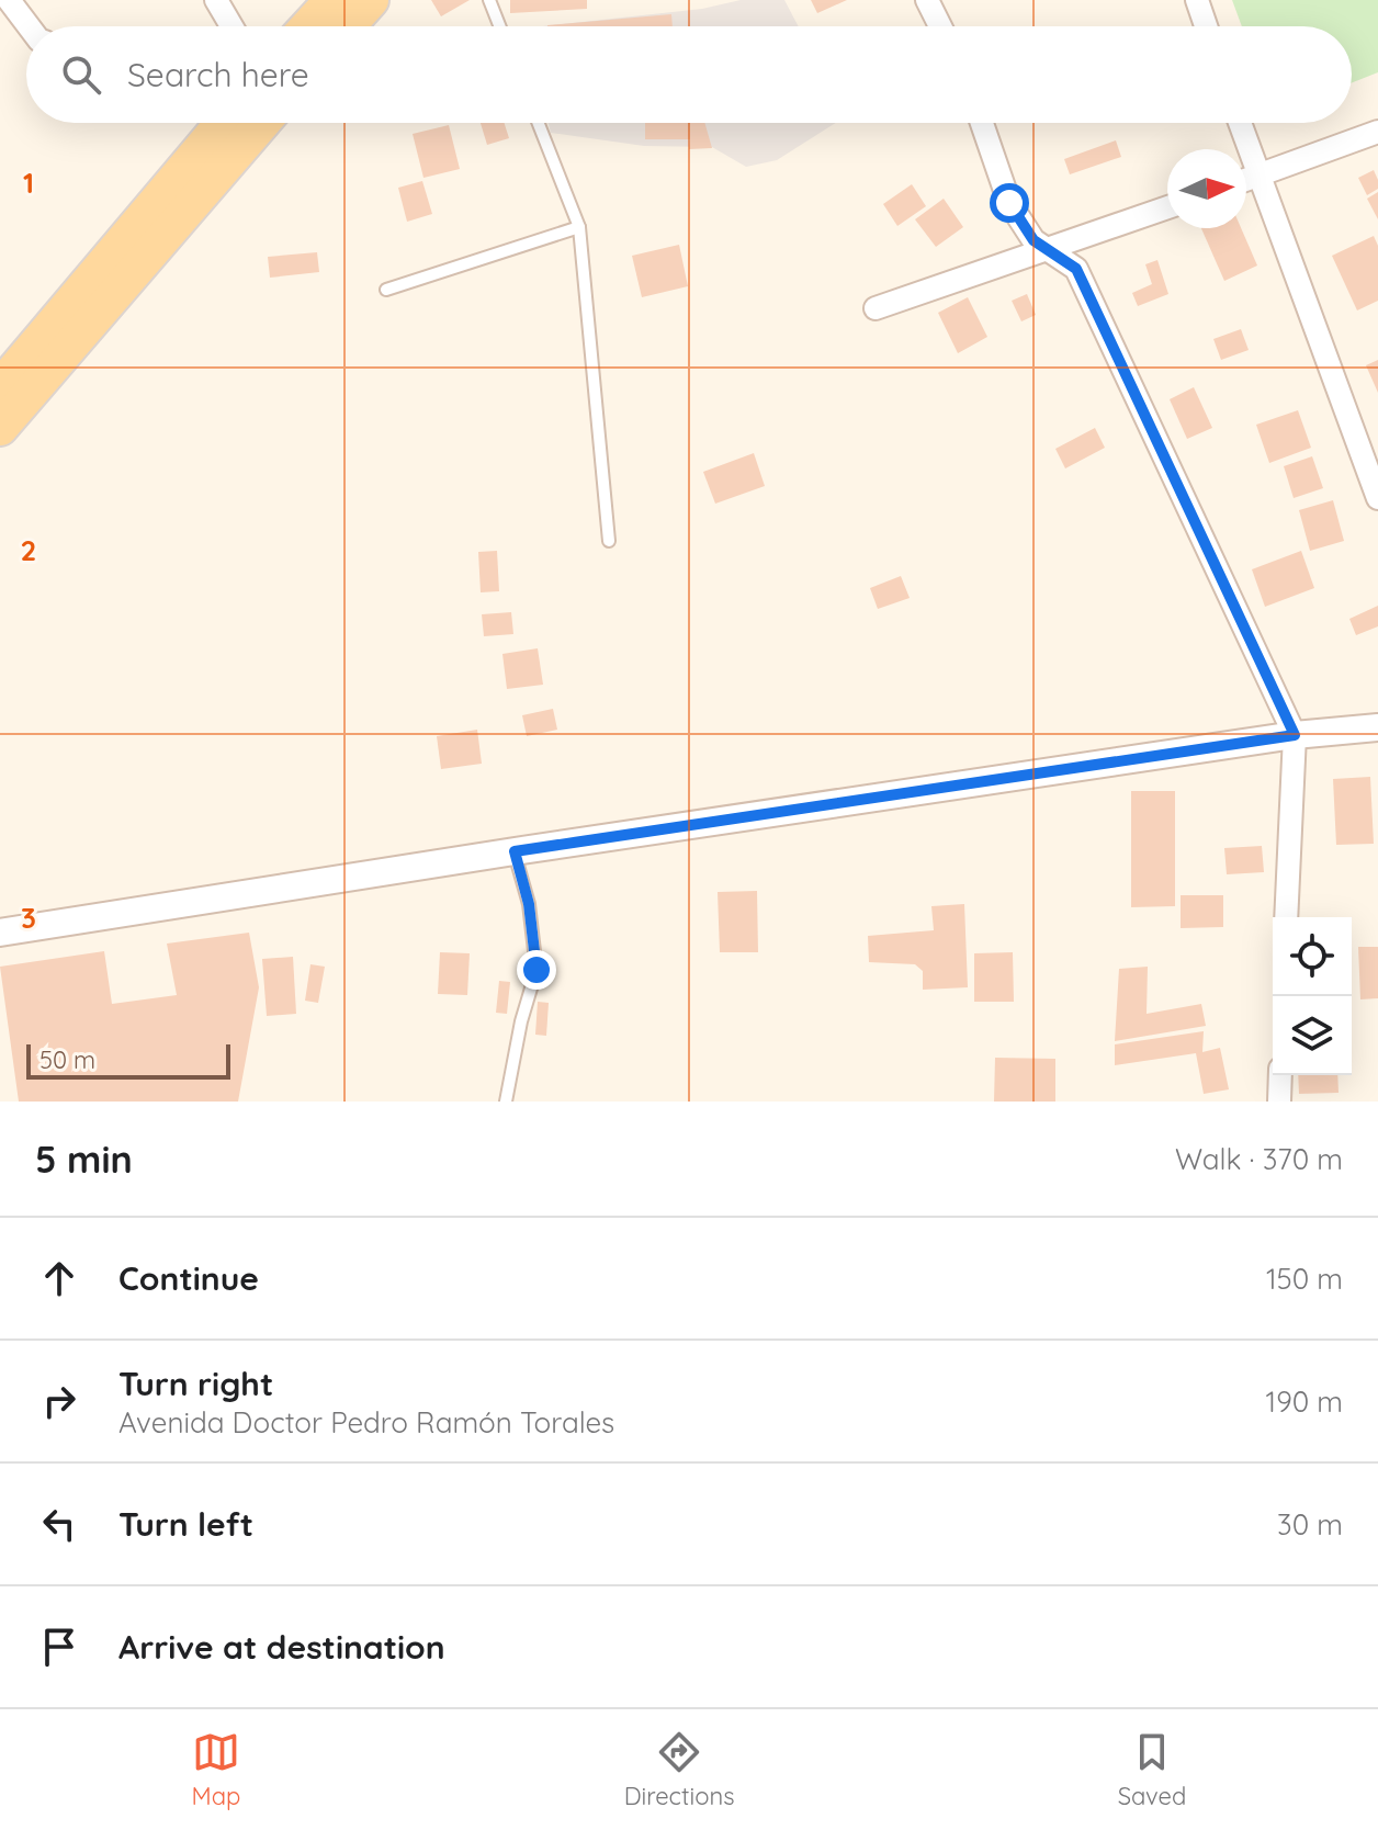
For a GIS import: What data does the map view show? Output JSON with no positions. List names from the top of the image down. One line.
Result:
{"scale_bar":"50 m","north":"right","page":{"search":"Search here","scale":"50 m","heading":["5 min","Walk · 370 m"],"list":[["Continue","150 m"],["Turn right","Avenida Doctor Pedro Ramón Torales","190 m"],["Turn left","30 m"],"Arrive at destination"],"nav":["Map","Directions","Saved"]},"grid":{"rows":["1","2","3"]}}
